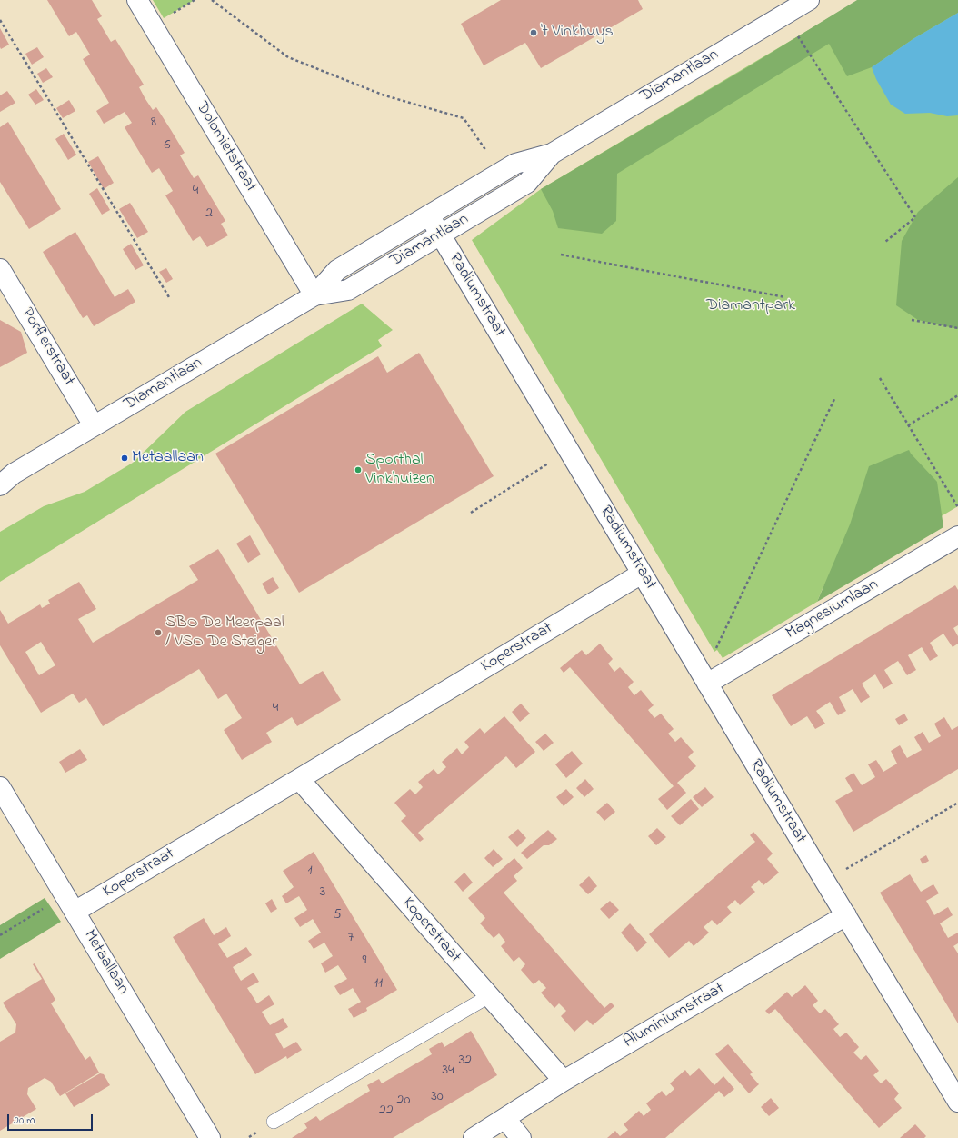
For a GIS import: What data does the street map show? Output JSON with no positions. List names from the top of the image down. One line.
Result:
{"streets":{"street":["Diamantlaan","Dolomietstraat","Radiumstraat","Porfierstraat","Magnesiumlaan","Koperstraat","Metaallaan","Aluminiumstraat"]},"crossings":[["Diamantlaan","Dolomietstraat"],["Diamantlaan","Radiumstraat"],["Diamantlaan","Porfierstraat"],["Radiumstraat","Magnesiumlaan"],["Radiumstraat","Koperstraat"],["Radiumstraat","Aluminiumstraat"],["Koperstraat","Metaallaan"],["Koperstraat","Aluminiumstraat"]],"parks":["Diamantpark"],"places":["'t Vinkhuys","Metaallaan","Sporthal Vinkhuizen","SBO De Meerpaal / VSO De Steiger"],"house_numbers":["8","6","4","2","4","1","3","5","7","9","11","32","34","30","20","22"],"scale_bar":"20 m"}
